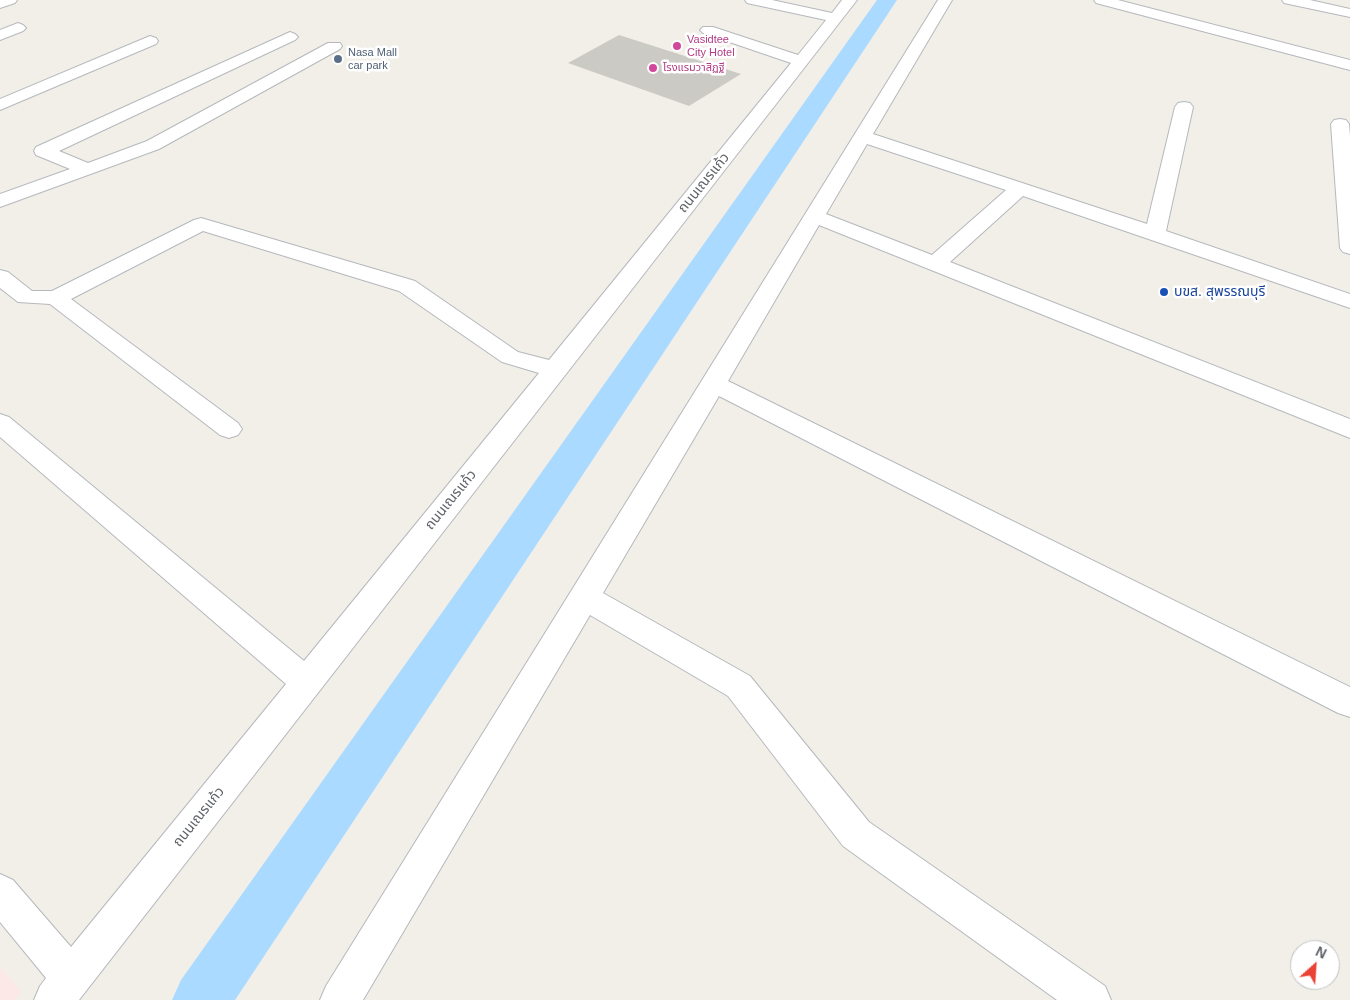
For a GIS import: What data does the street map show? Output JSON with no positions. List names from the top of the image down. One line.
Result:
{"streets":{"street":["ถนนเณรแก้ว"]},"places":["Vasidtee City Hotel","Nasa Mall car park","โรงแรมวาสิฏฐี","บขส. สุพรรณบุรี"],"north":"top right"}
